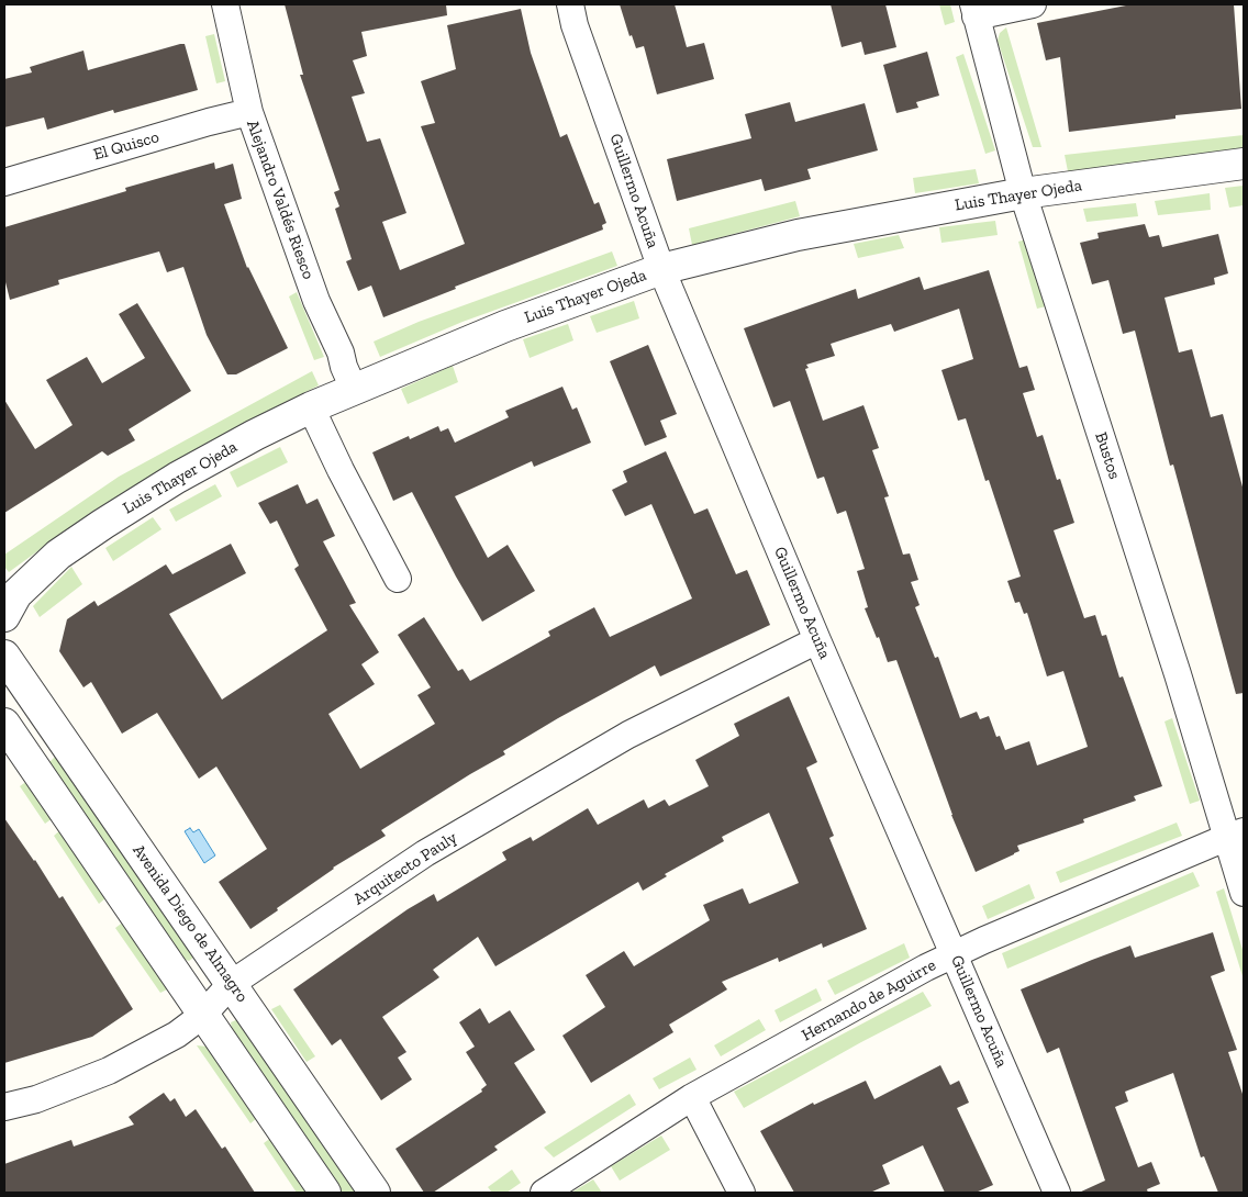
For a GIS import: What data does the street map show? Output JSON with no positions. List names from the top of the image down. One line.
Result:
{"streets":{"street":["El Quisco","Guillermo Acuña","Luis Thayer Ojeda","Alejandro Valdés Riesco","Bustos","Arquitecto Pauly","Avenida Diego de Almagro","Hernando de Aguirre"]},"crossings":[["El Quisco","Alejandro Valdés Riesco"],["Guillermo Acuña","Luis Thayer Ojeda"],["Guillermo Acuña","Arquitecto Pauly"],["Guillermo Acuña","Hernando de Aguirre"],["Luis Thayer Ojeda","Alejandro Valdés Riesco"],["Luis Thayer Ojeda","Bustos"],["Bustos","Hernando de Aguirre"],["Arquitecto Pauly","Avenida Diego de Almagro"]]}
